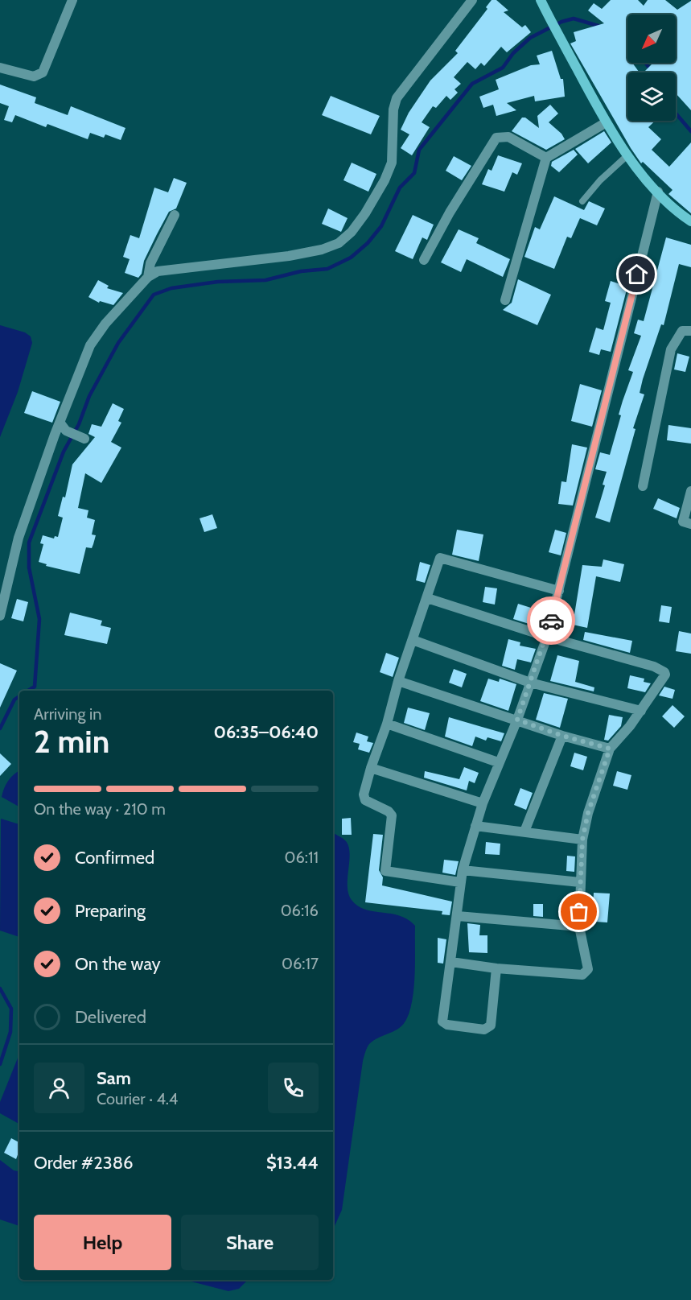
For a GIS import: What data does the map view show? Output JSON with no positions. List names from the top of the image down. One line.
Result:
{"north":"bottom left","page":{"heading":["2 min","Arriving in","06:35–06:40"],"panel":["Sam","Courier · 4.4","Order #2386","$13.44"],"bar":"On the way · 210 m","list":[["Confirmed","06:11"],["Preparing","06:16"],["On the way","06:17"],"Delivered"],"buttons":["Help","Share"]}}
